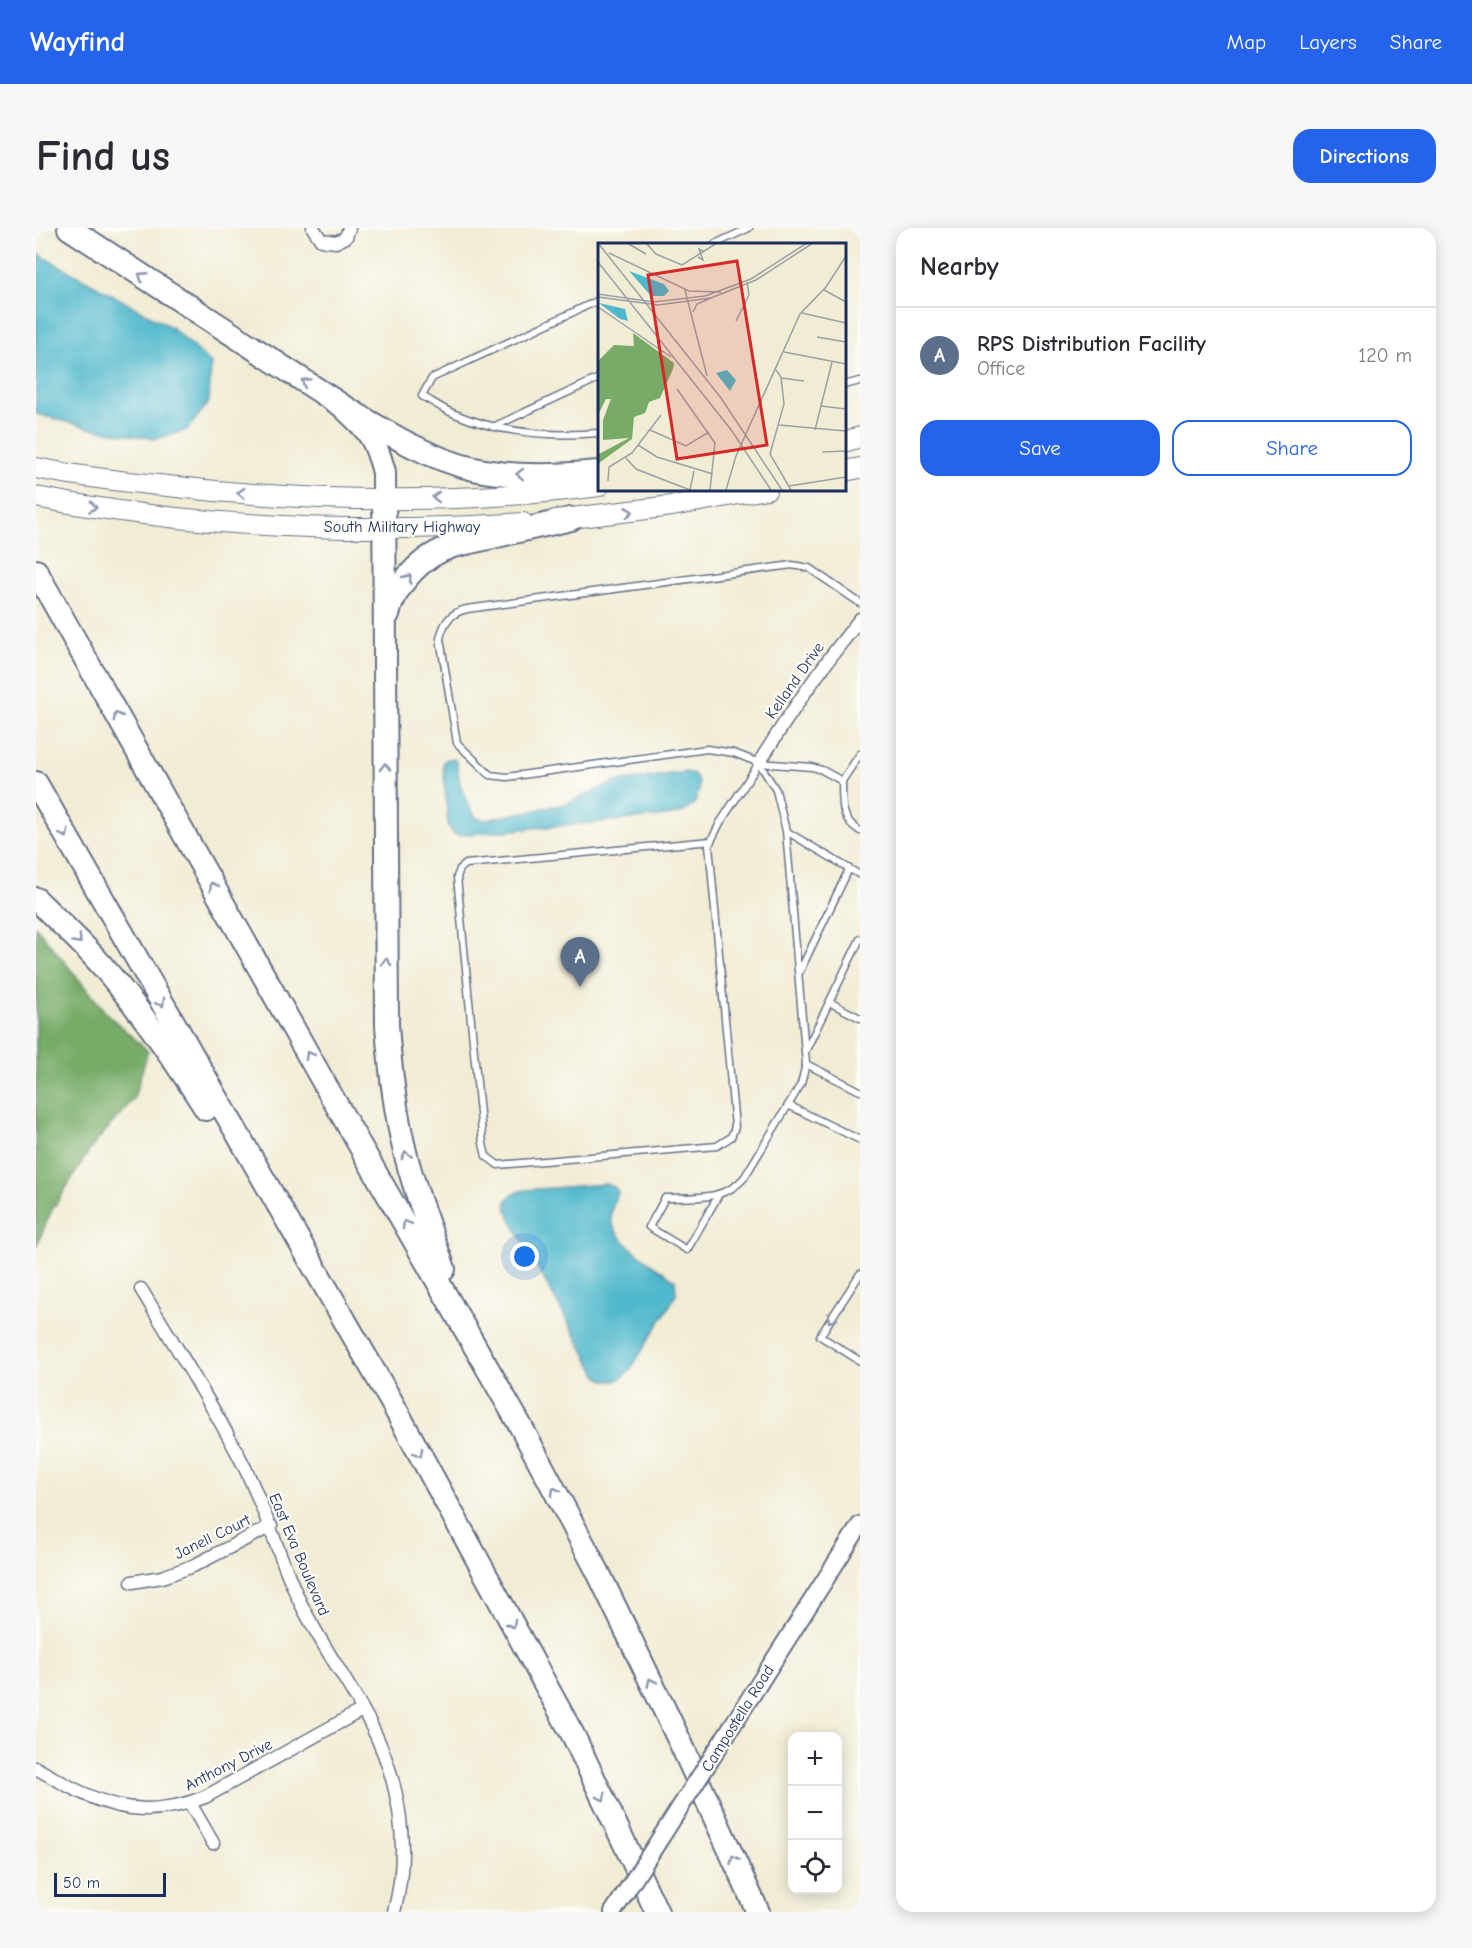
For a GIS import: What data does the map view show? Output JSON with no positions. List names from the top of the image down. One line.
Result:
{"streets":{"main road":["South Military Highway","Campostella Road"],"street":["Kelland Drive","Janell Court","East Eva Boulevard","Anthony Drive"]},"crossings":[["Janell Court","East Eva Boulevard"],["East Eva Boulevard","Anthony Drive"]],"scale_bar":"50 m","page":{"header":"Wayfind","nav":["Map","Layers","Share"],"buttons":["Directions",["Save","Share"]],"title":"Find us","heading":"Nearby","list":[{"mark":"A","name":"RPS Distribution Facility","note":"Office","value":"120 m"}],"pins":"A","map_buttons":["+","−"],"scale":"50 m"}}
